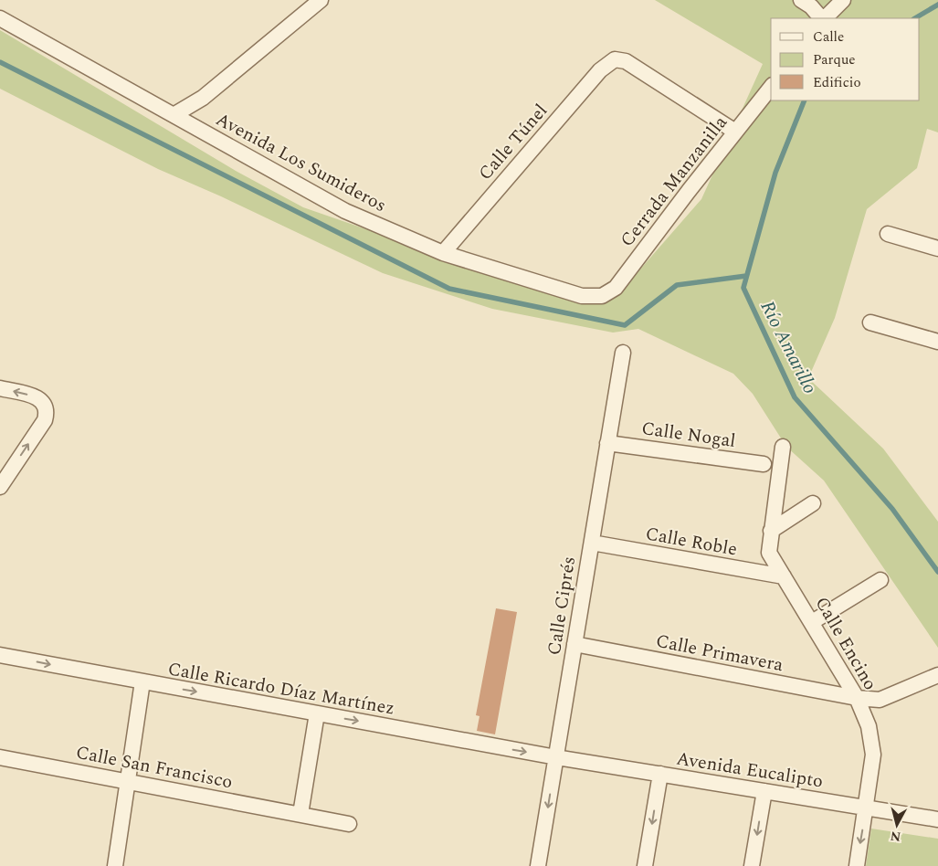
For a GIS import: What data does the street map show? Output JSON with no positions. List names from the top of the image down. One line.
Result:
{"streets":{"street":["Calle Túnel","Avenida Los Sumideros","Cerrada Manzanilla","Calle Nogal","Calle Roble","Calle Ciprés","Calle Encino","Calle Primavera","Calle Ricardo Díaz Martínez","Calle San Francisco","Avenida Eucalipto"]},"crossings":[["Calle Túnel","Avenida Los Sumideros"],["Calle Túnel","Cerrada Manzanilla"],["Avenida Los Sumideros","Cerrada Manzanilla"],["Calle Nogal","Calle Ciprés"],["Calle Roble","Calle Ciprés"],["Calle Roble","Calle Encino"],["Calle Ciprés","Calle Primavera"],["Calle Ciprés","Calle Ricardo Díaz Martínez"],["Calle Ciprés","Avenida Eucalipto"],["Calle Encino","Calle Primavera"],["Calle Encino","Avenida Eucalipto"],["Calle Ricardo Díaz Martínez","Avenida Eucalipto"]],"one_way":["Calle Ricardo Díaz Martínez"],"water":["Río Amarillo"],"legend":["Calle","Parque","Edificio"],"north":"bottom"}
